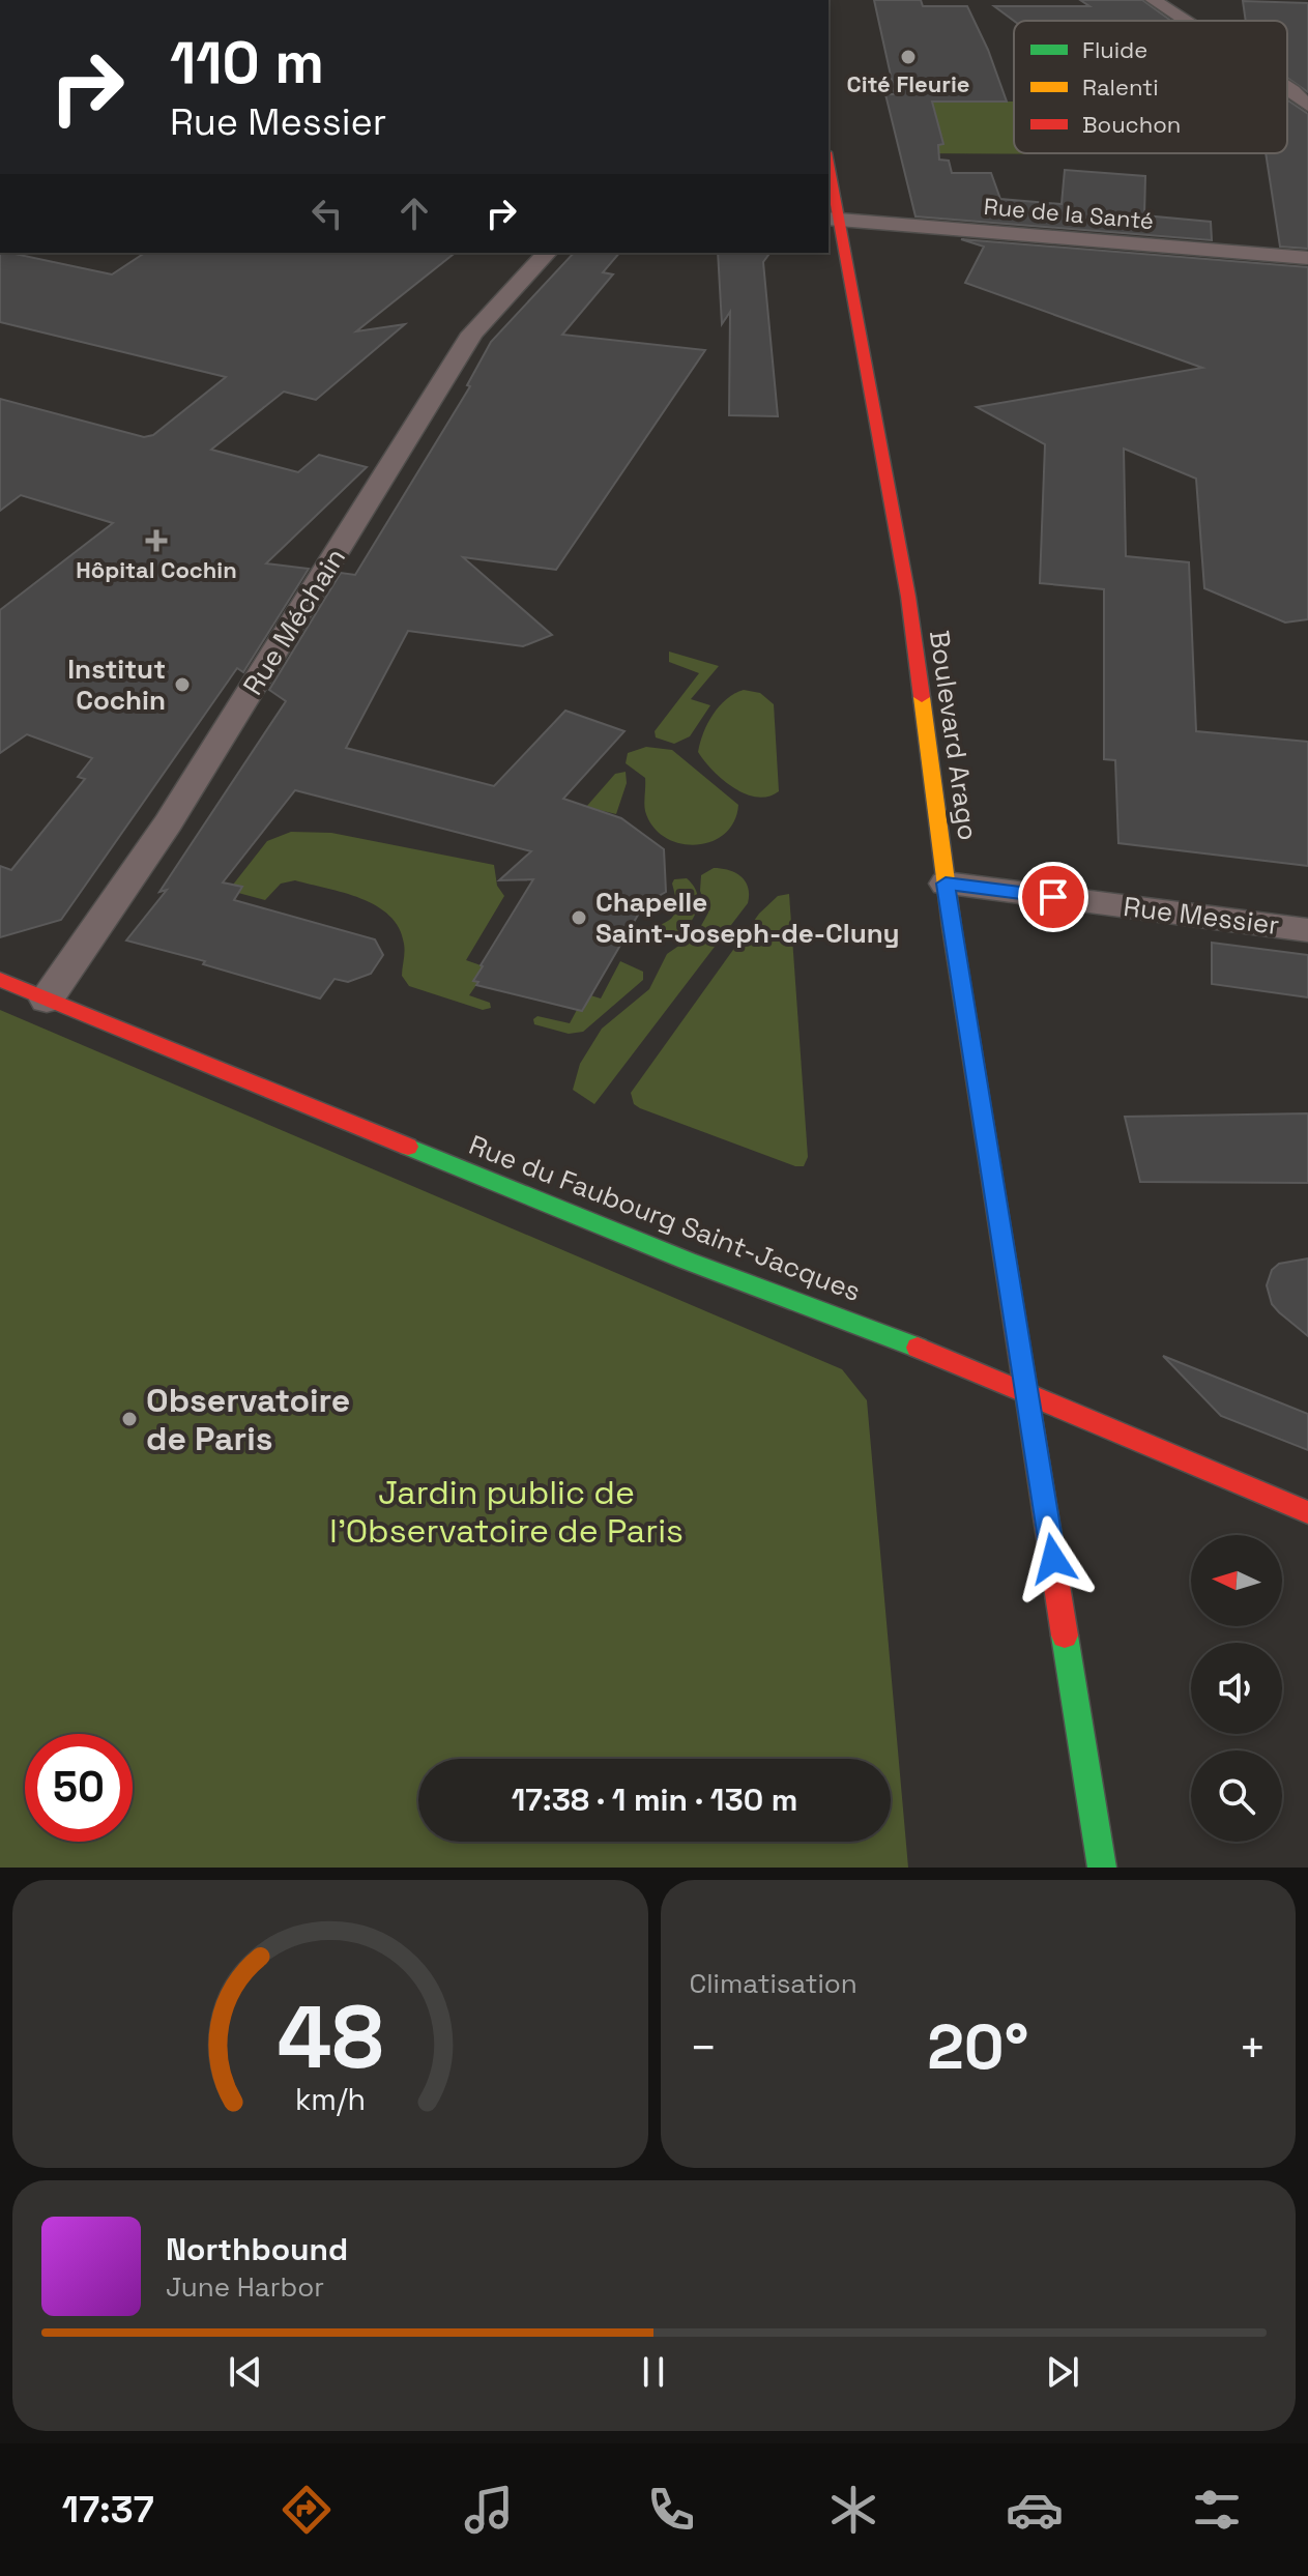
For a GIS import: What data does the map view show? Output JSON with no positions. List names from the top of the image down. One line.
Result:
{"streets":{"main road":["Boulevard Arago","Rue du Faubourg Saint-Jacques"],"street":["Rue de la Santé","Rue Méchain","Rue Messier"]},"crossings":[["Rue de la Santé","Boulevard Arago"],["Rue Méchain","Rue du Faubourg Saint-Jacques"],["Boulevard Arago","Rue Messier"],["Boulevard Arago","Rue du Faubourg Saint-Jacques"]],"parks":["Jardin public de l'Observatoire de Paris"],"places":{"other":["Cité Fleurie","Institut Cochin","Chapelle Saint-Joseph-de-Cluny","Observatoire de Paris"],"health":["Hôpital Cochin"]},"legend":["Fluide","Ralenti","Bouchon"],"north":"left","page":{"turn":["110 m","Rue Messier"],"limit":"50","trip":"17:38 · 1 min · 130 m","tile":"Climatisation","heat":["−","20°","+"],"song":["Northbound","June Harbor"],"tabs":"17:37","gauge":["48","km/h"]}}
